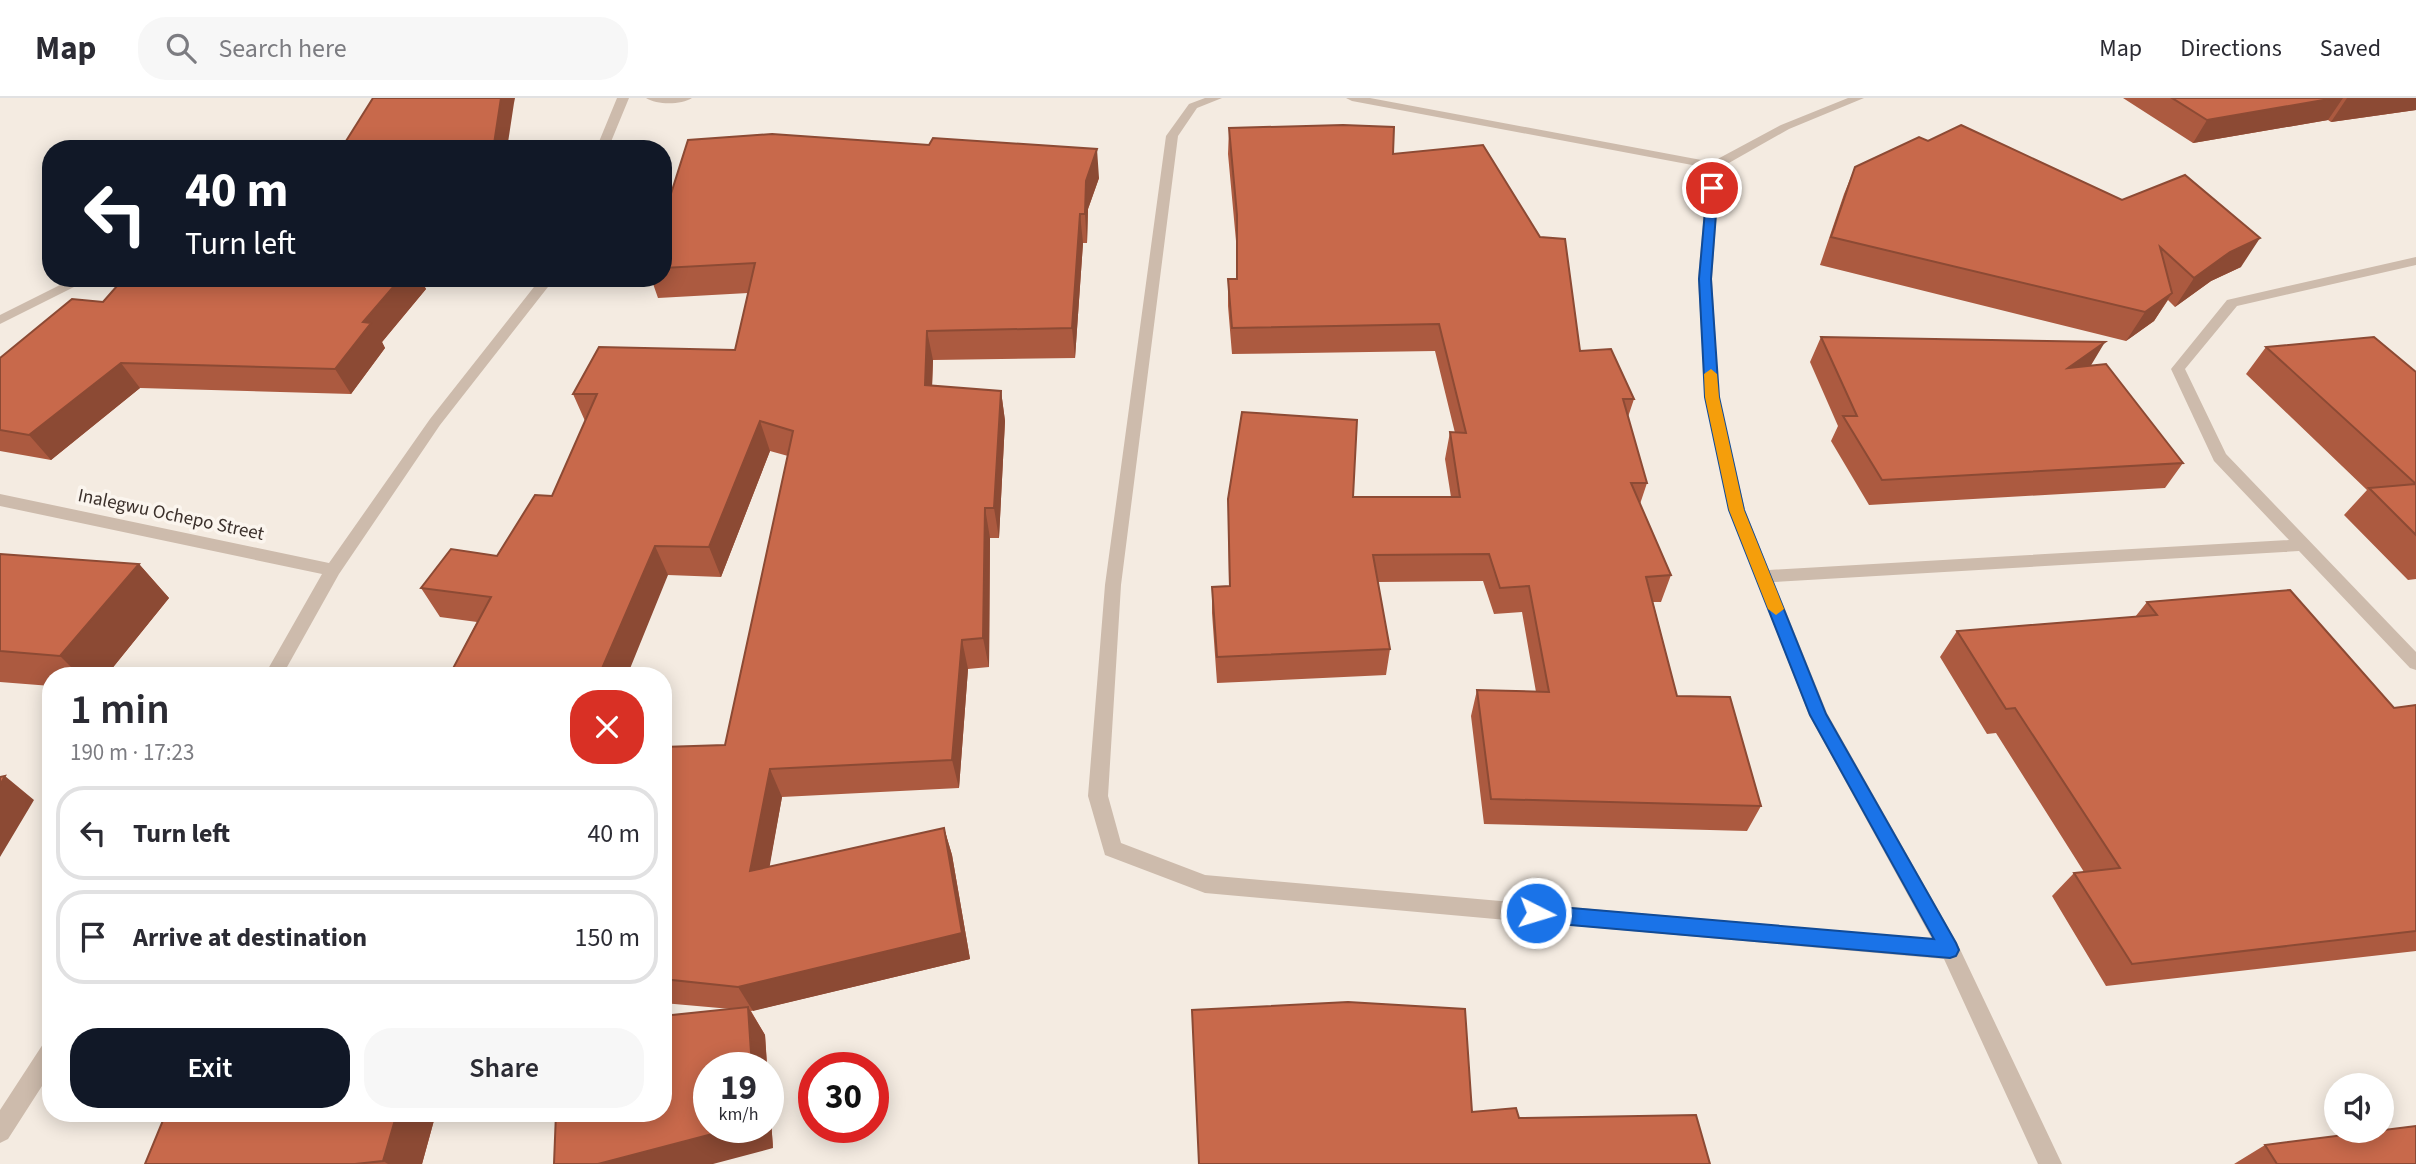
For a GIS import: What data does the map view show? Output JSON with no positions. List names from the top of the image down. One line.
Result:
{"streets":{"street":["Inalegwu Ochepo Street"]},"page":{"header":"Map","search":"Search here","nav":["Map","Directions","Saved"],"turn":["40 m","Turn left"],"heading":["1 min","190 m · 17:23"],"list":[{"name":"Turn left","value":"40 m"},{"name":"Arrive at destination","value":"150 m"}],"buttons":["Exit","Share"],"speed":"19 km/h","limit":"30"}}
